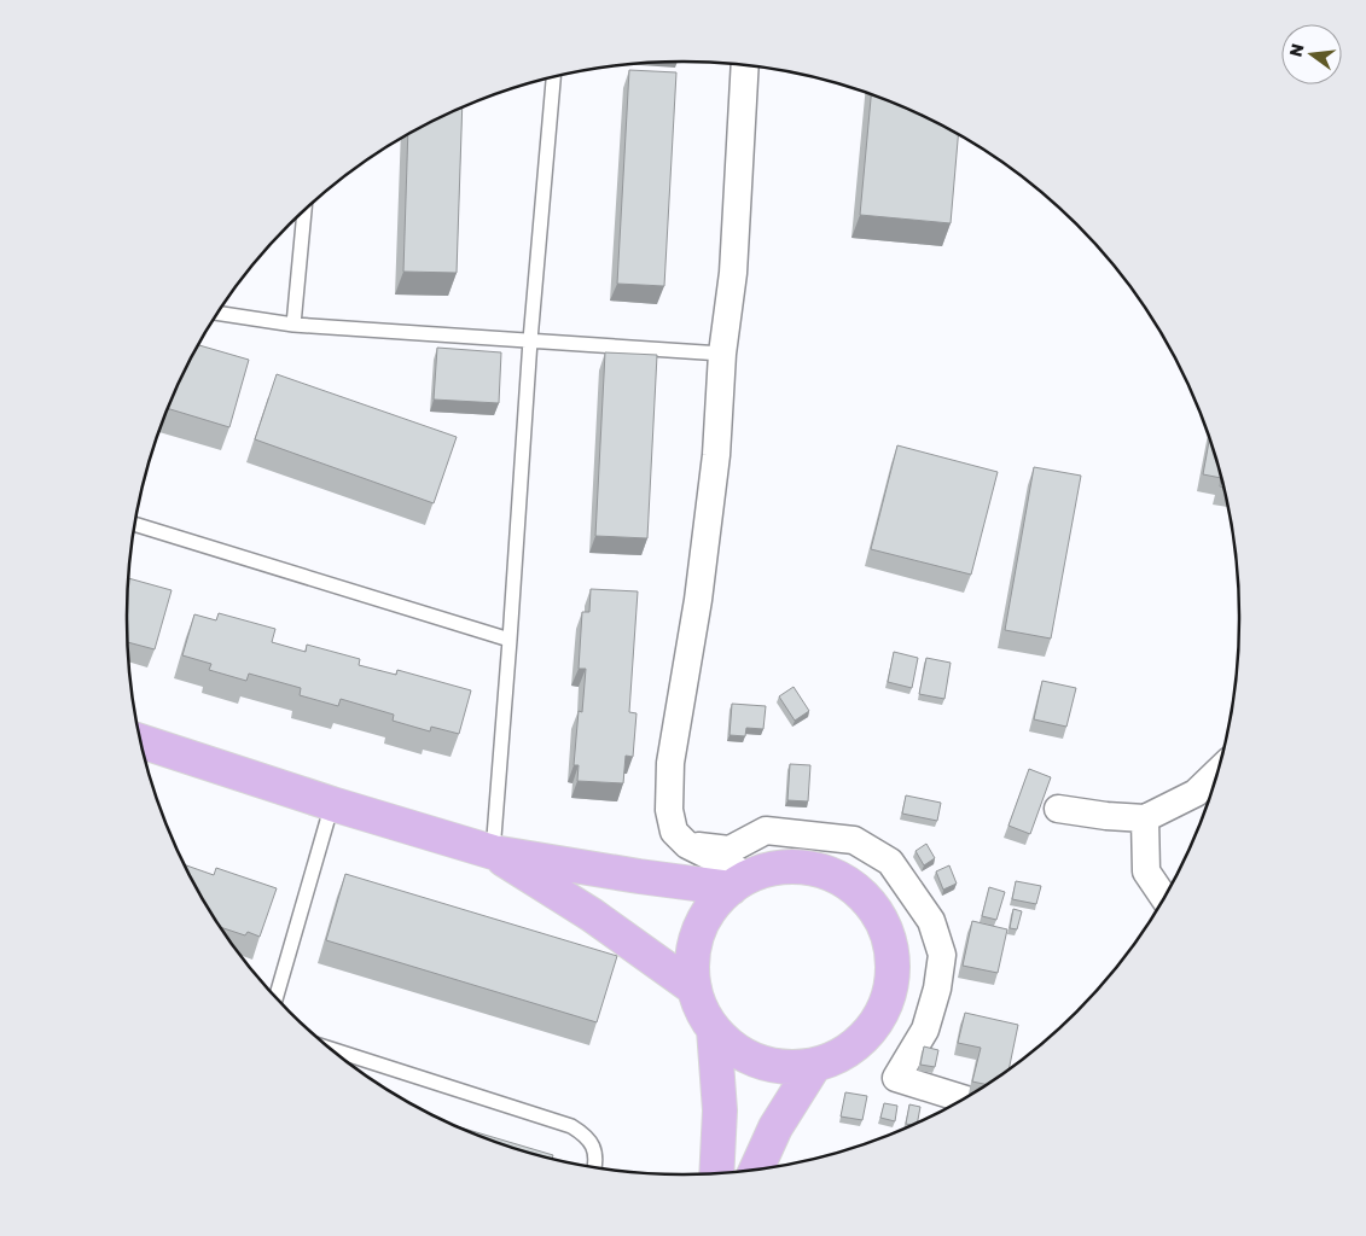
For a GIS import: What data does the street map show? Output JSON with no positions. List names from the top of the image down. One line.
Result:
{"north":"left"}
